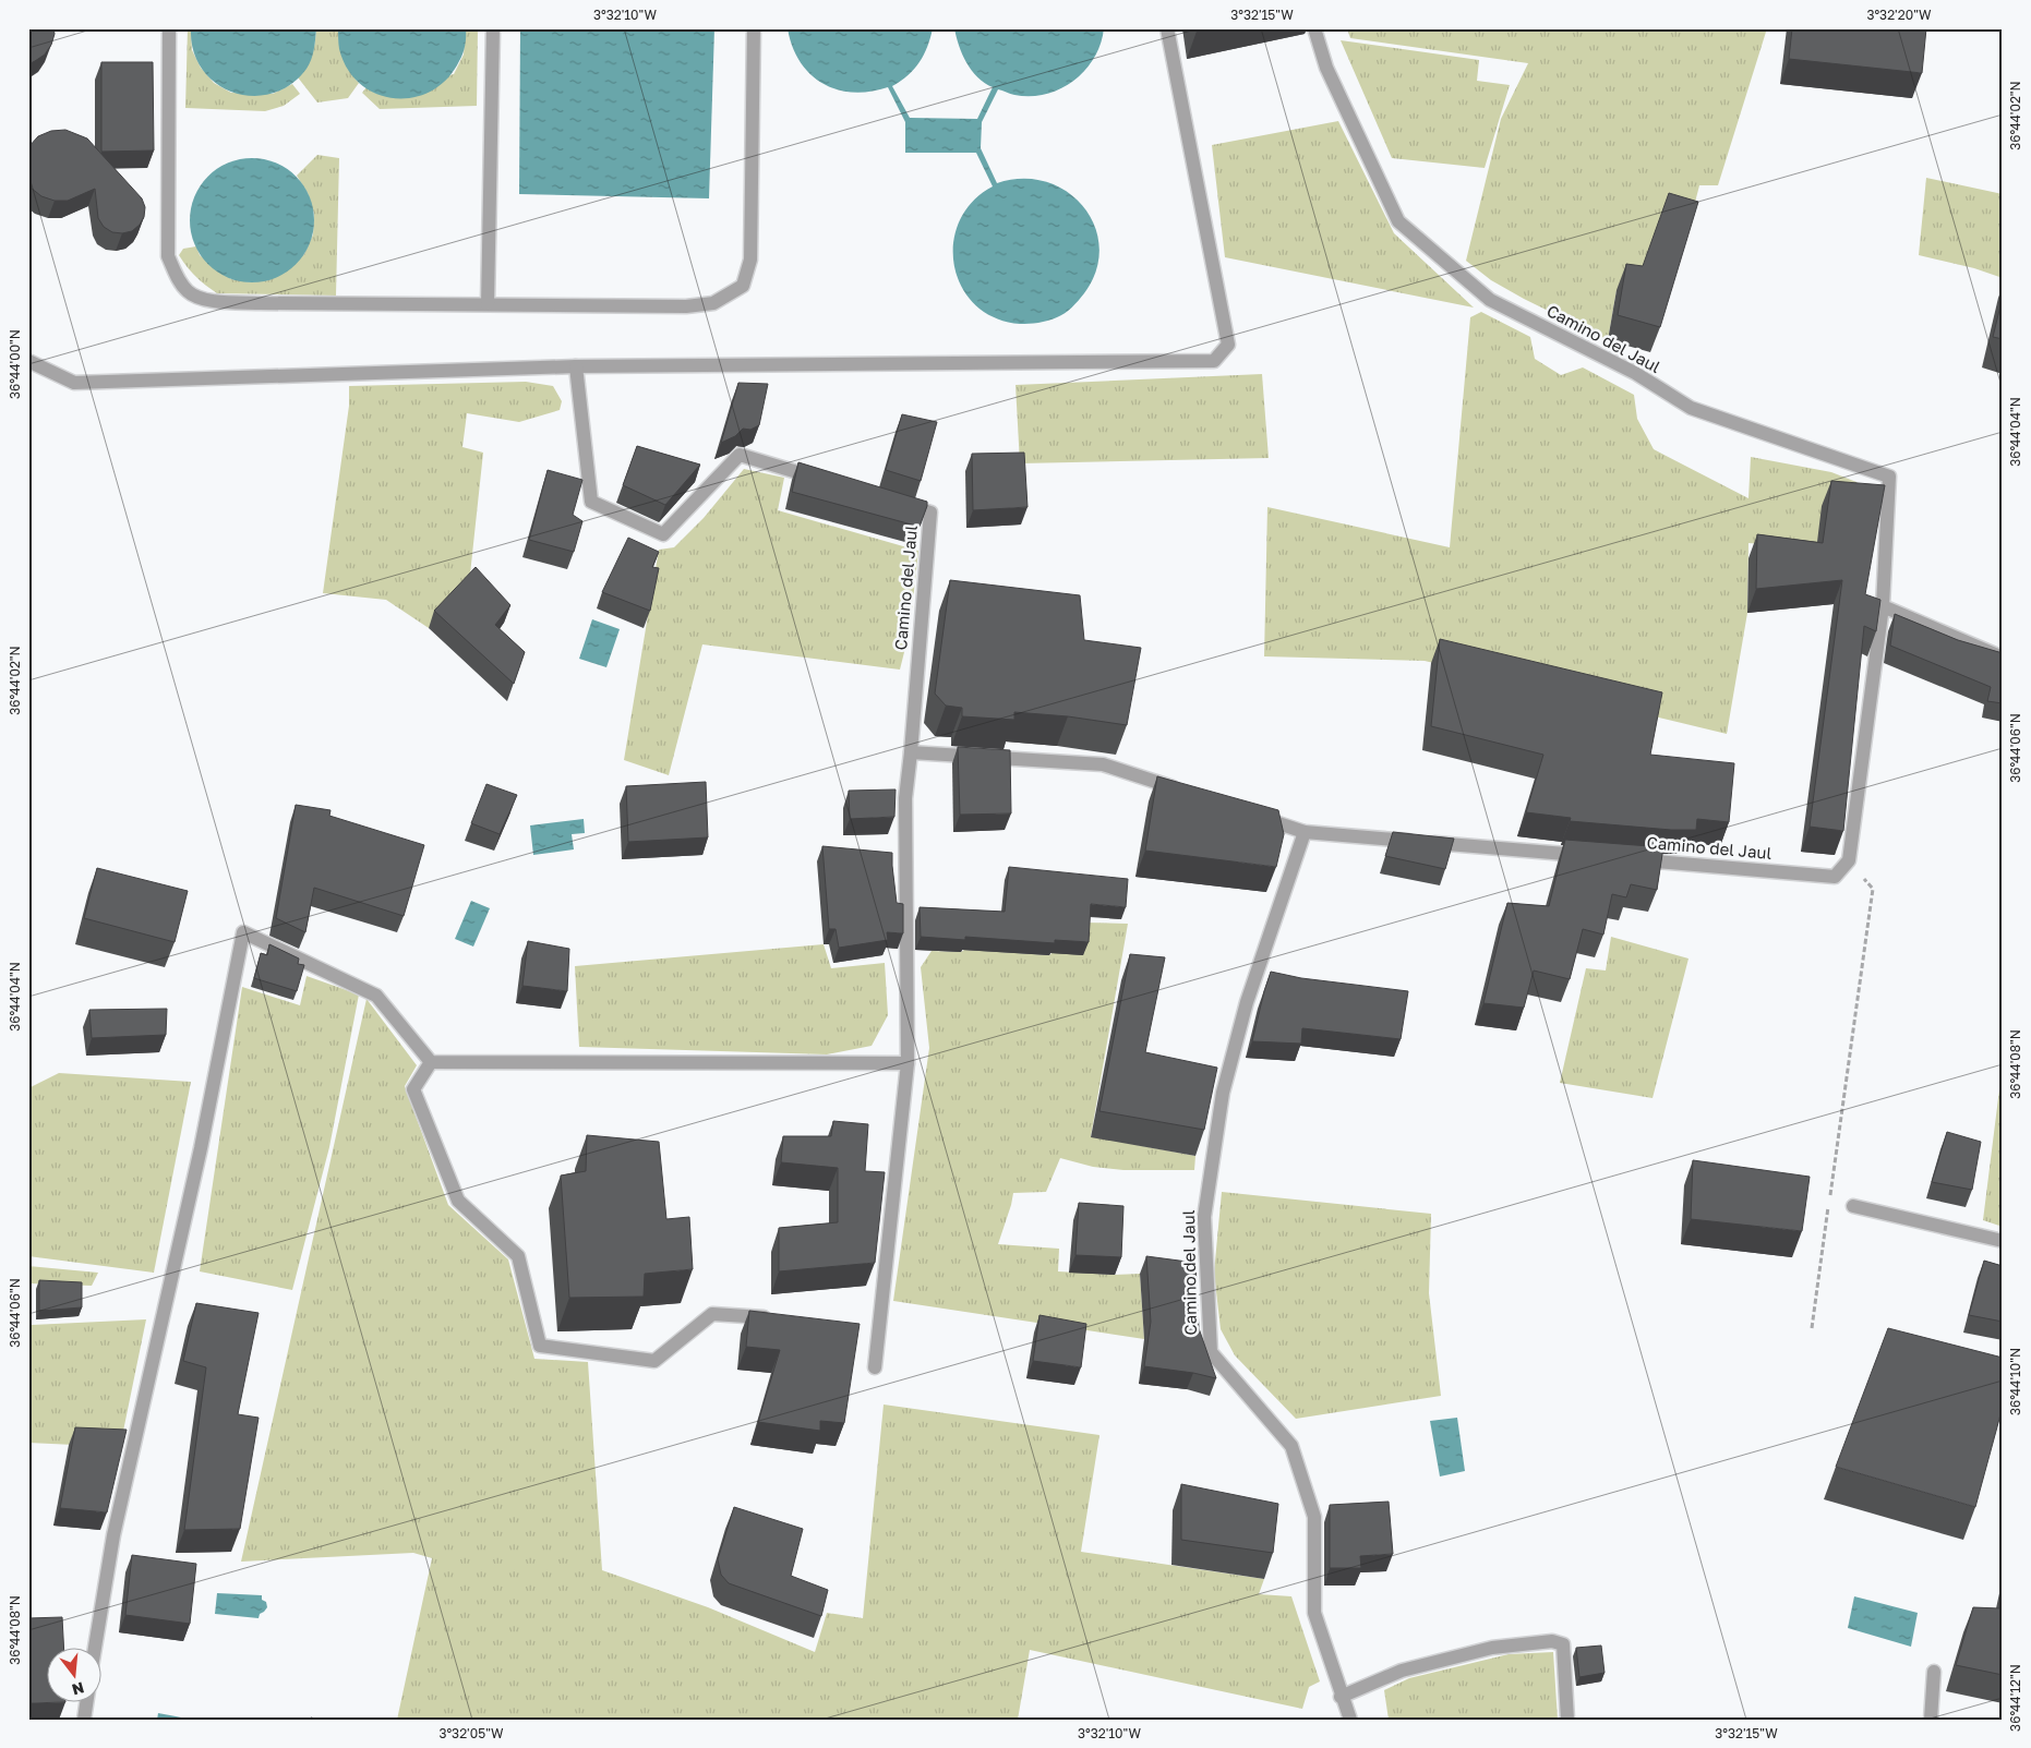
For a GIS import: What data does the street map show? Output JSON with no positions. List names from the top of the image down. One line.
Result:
{"streets":{"street":["Camino del Jaul"]},"north":"bottom","coordinates":["3°32'10\"W","3°32'15\"W","3°32'20\"W","36°44'02\"N","36°44'00\"N","36°44'04\"N","36°44'06\"N","36°44'08\"N","36°44'10\"N","36°44'12\"N","3°32'05\"W"]}
